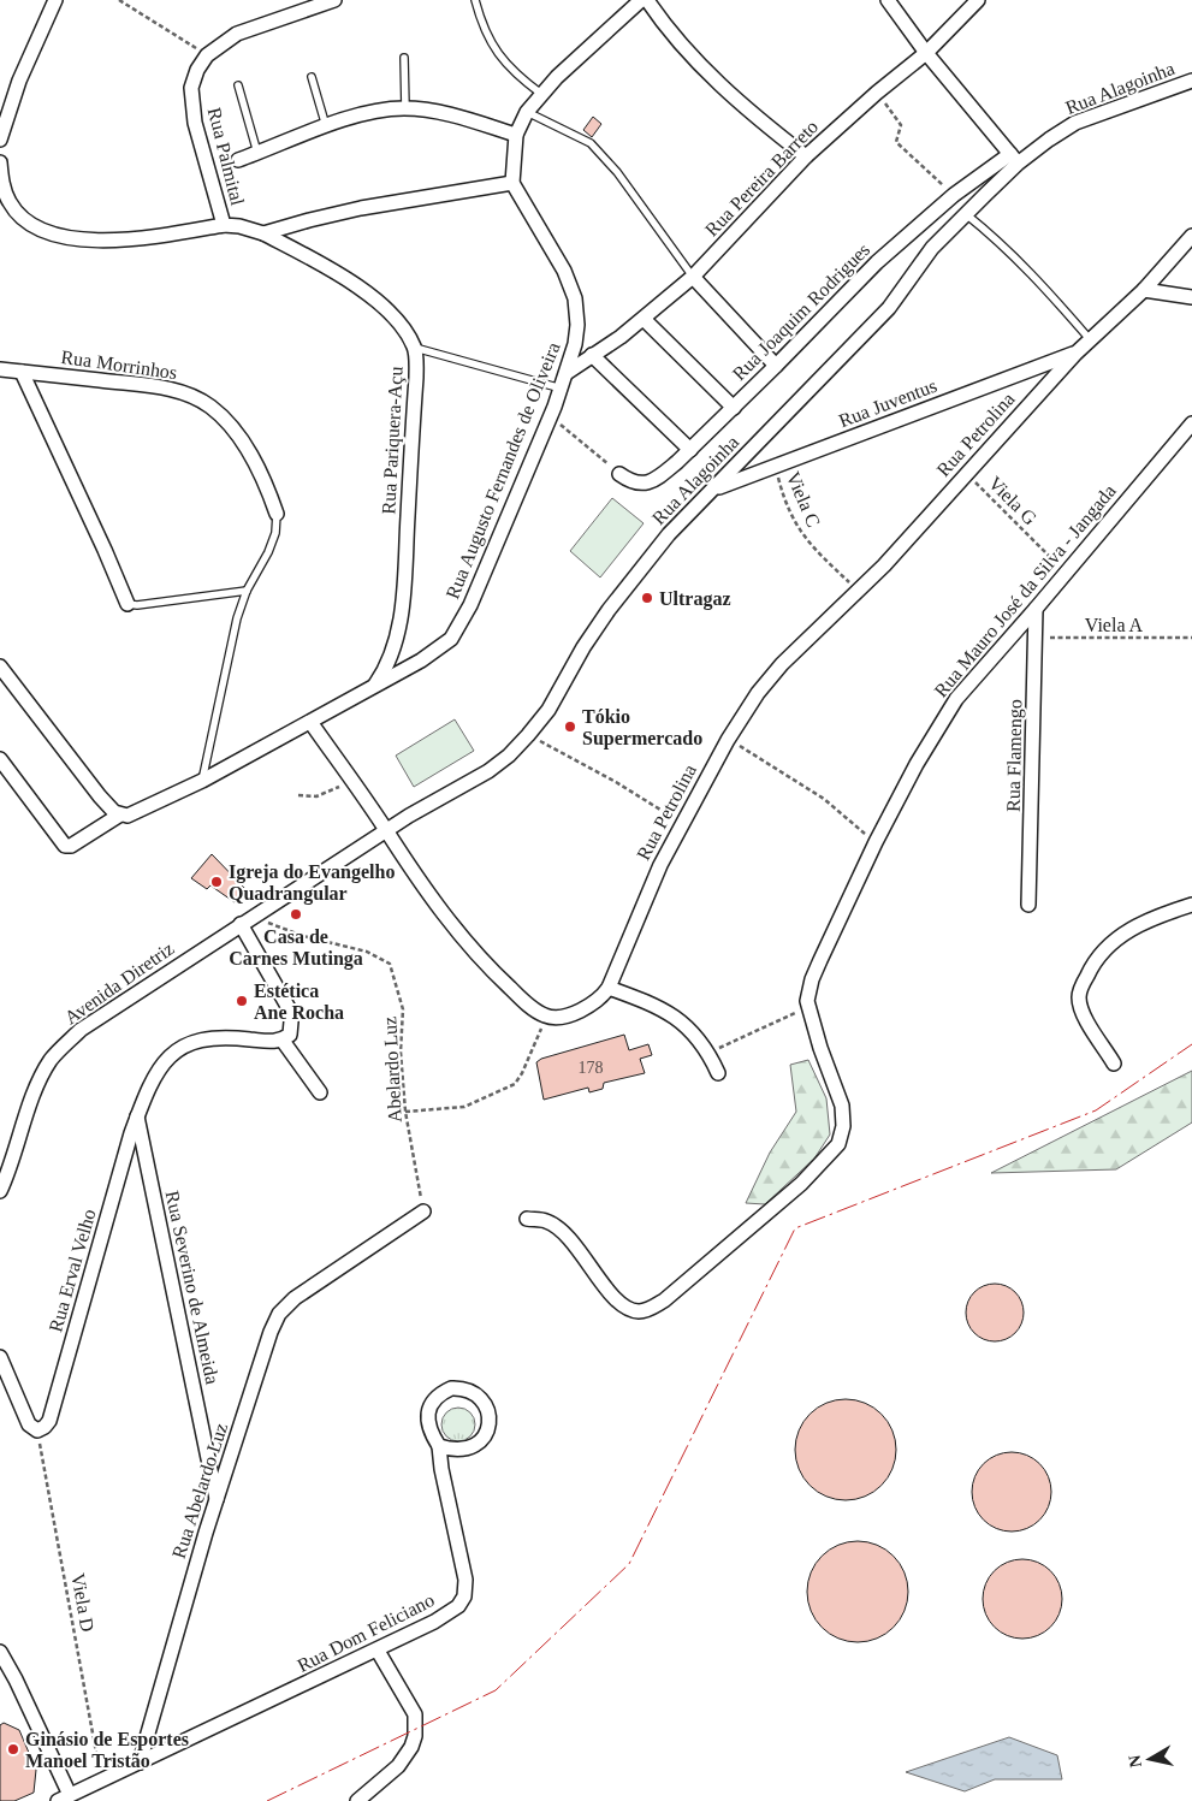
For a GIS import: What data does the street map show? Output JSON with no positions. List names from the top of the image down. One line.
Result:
{"streets":{"street":["Rua Alagoinha","Rua Palmital","Rua Pereira Barreto","Rua Joaquim Rodrigues","Rua Morrinhos","Rua Juventus","Rua Petrolina","Rua Pariquera-Açu","Rua Augusto Fernandes de Oliveira","Rua Mauro José da Silva - Jangada","Rua Flamengo","Avenida Diretriz","Rua Erval Velho","Rua Severino de Almeida","Rua Abelardo Luz","Rua Dom Feliciano"],"path":["Viela C","Viela G","Viela A","Abelardo Luz","Viela D"]},"crossings":[["Rua Alagoinha","Rua Joaquim Rodrigues"],["Rua Alagoinha","Rua Juventus"],["Rua Alagoinha","Avenida Diretriz"],["Rua Alagoinha","Abelardo Luz"],["Rua Palmital","Rua Pariquera-Açu"],["Rua Pereira Barreto","Rua Augusto Fernandes de Oliveira"],["Rua Juventus","Rua Petrolina"],["Rua Juventus","Viela C"],["Rua Petrolina","Viela C"],["Rua Petrolina","Viela G"],["Rua Pariquera-Açu","Rua Augusto Fernandes de Oliveira"],["Viela G","Rua Mauro José da Silva - Jangada"],["Rua Mauro José da Silva - Jangada","Rua Flamengo"],["Viela A","Rua Flamengo"],["Avenida Diretriz","Abelardo Luz"],["Abelardo Luz","Rua Abelardo Luz"],["Rua Erval Velho","Rua Severino de Almeida"],["Rua Erval Velho","Viela D"],["Rua Severino de Almeida","Rua Abelardo Luz"],["Rua Abelardo Luz","Rua Dom Feliciano"]],"places":["Ultragaz","Tókio Supermercado","Igreja do Evangelho Quadrangular","Casa de Carnes Mutinga","Estética Ane Rocha","Ginásio de Esportes Manoel Tristão"],"house_numbers":["178"],"north":"left"}
